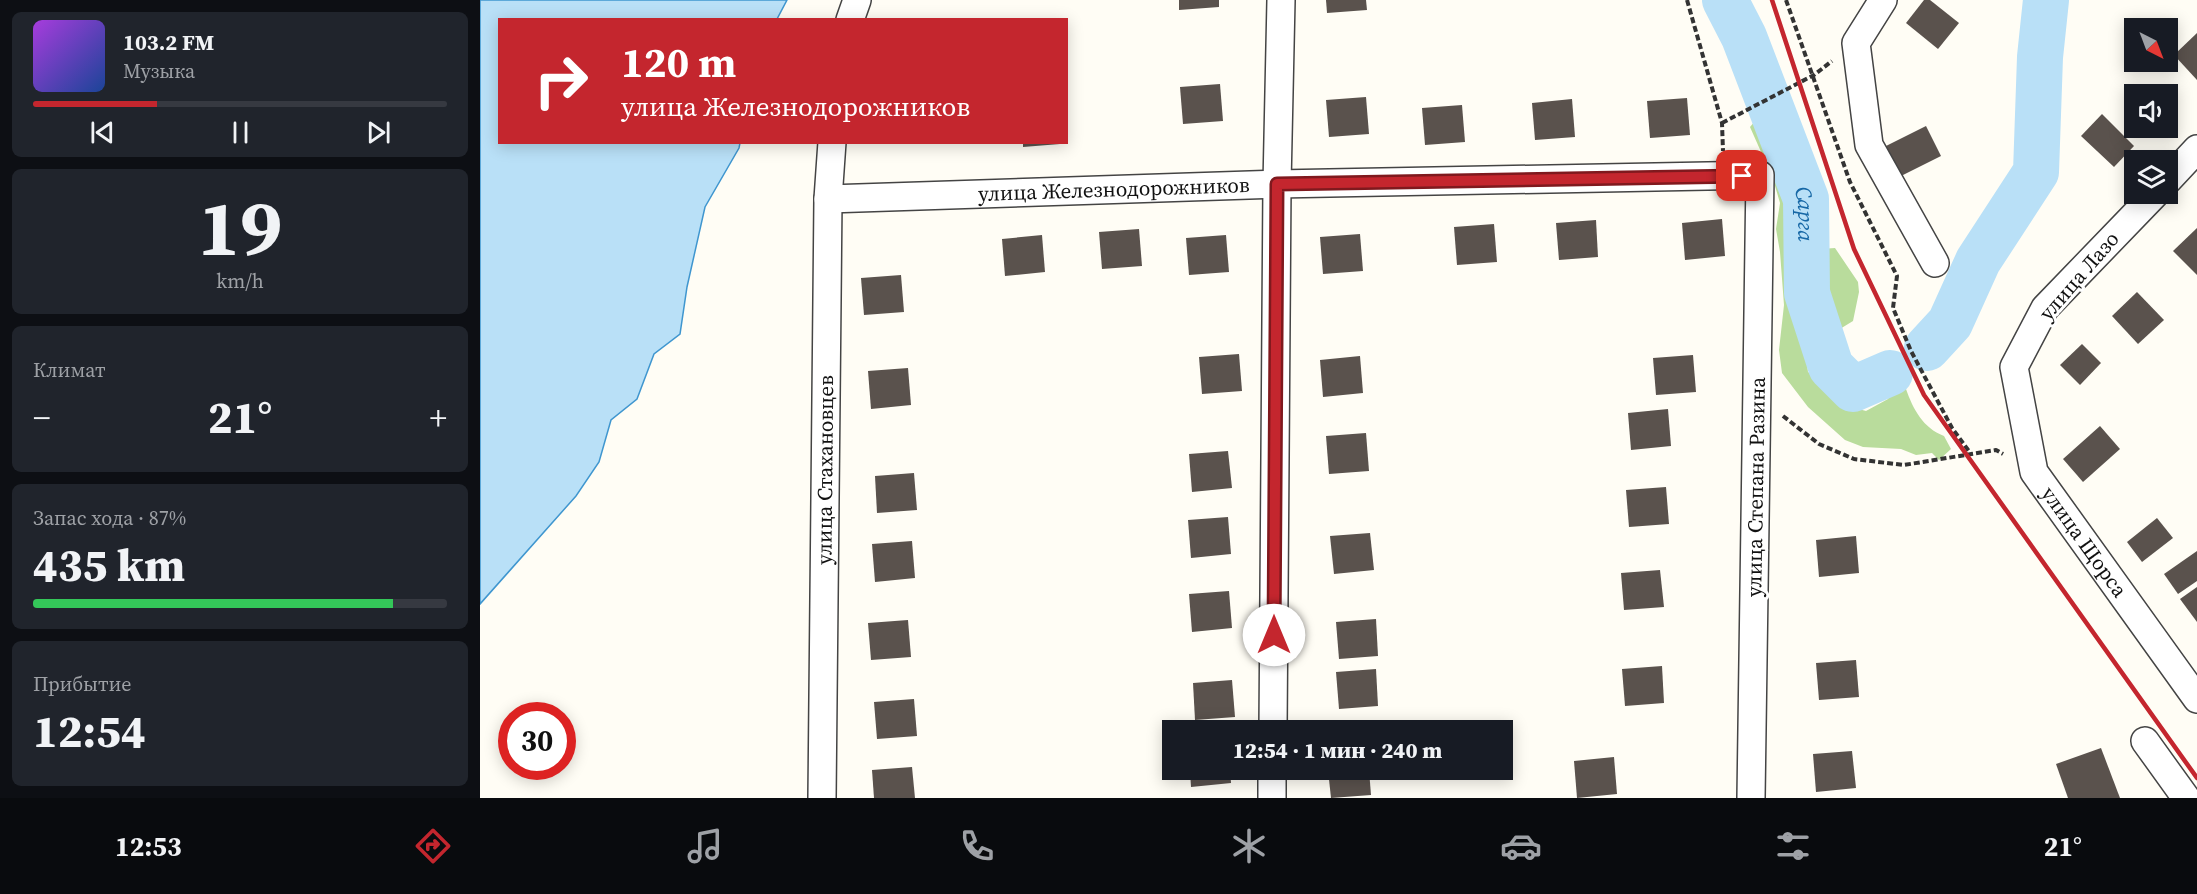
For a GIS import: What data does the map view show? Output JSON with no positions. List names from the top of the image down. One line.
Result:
{"streets":{"street":["улица Железнодорожников","улица Лазо","улица Стахановцев","улица Степана Разина","улица Щорса"]},"crossings":[["улица Железнодорожников","улица Стахановцев"],["улица Железнодорожников","улица Степана Разина"],["улица Лазо","улица Щорса"]],"water":["Сарга"],"north":"bottom right","page":{"turn":["120 m","улица Железнодорожников"],"song":["103.2 FM","Музыка"],"tile":[["19","km/h"],"Климат",["Запас хода · 87%","435 km"],["Прибытие","12:54"]],"heat":["−","21°","+"],"limit":"30","trip":"12:54 · 1 мин · 240 m","tabs":["12:53","21°"]}}
